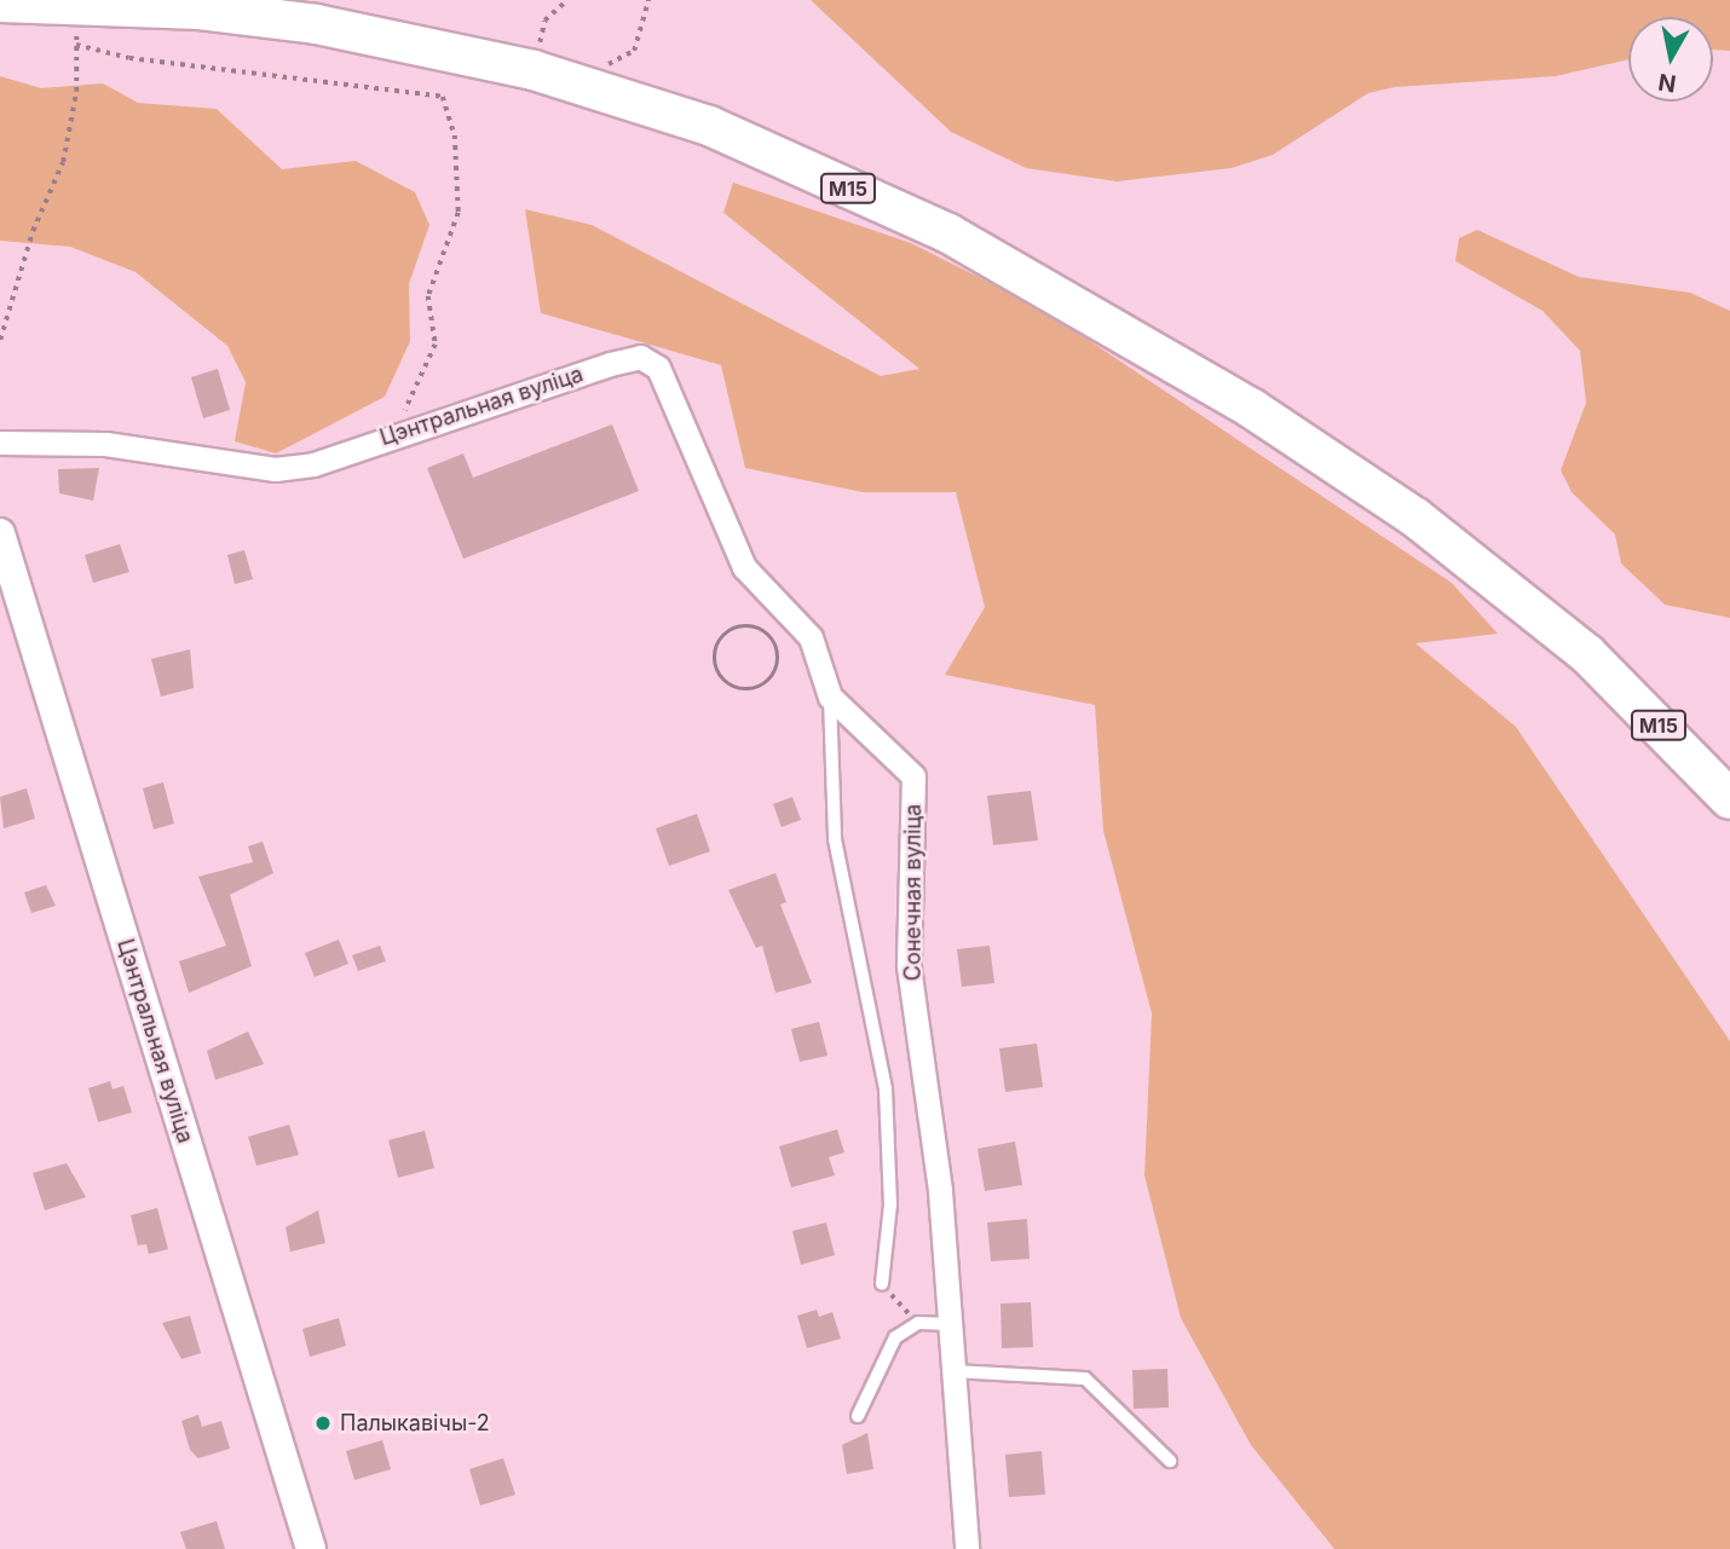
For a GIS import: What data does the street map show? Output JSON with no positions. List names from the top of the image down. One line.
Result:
{"streets":{"highway":["М15"],"street":["Цэнтральная вуліца","Сонечная вуліца"]},"crossings":[["Цэнтральная вуліца","Сонечная вуліца"]],"places":["Палыкавічы-2"],"north":"bottom"}
